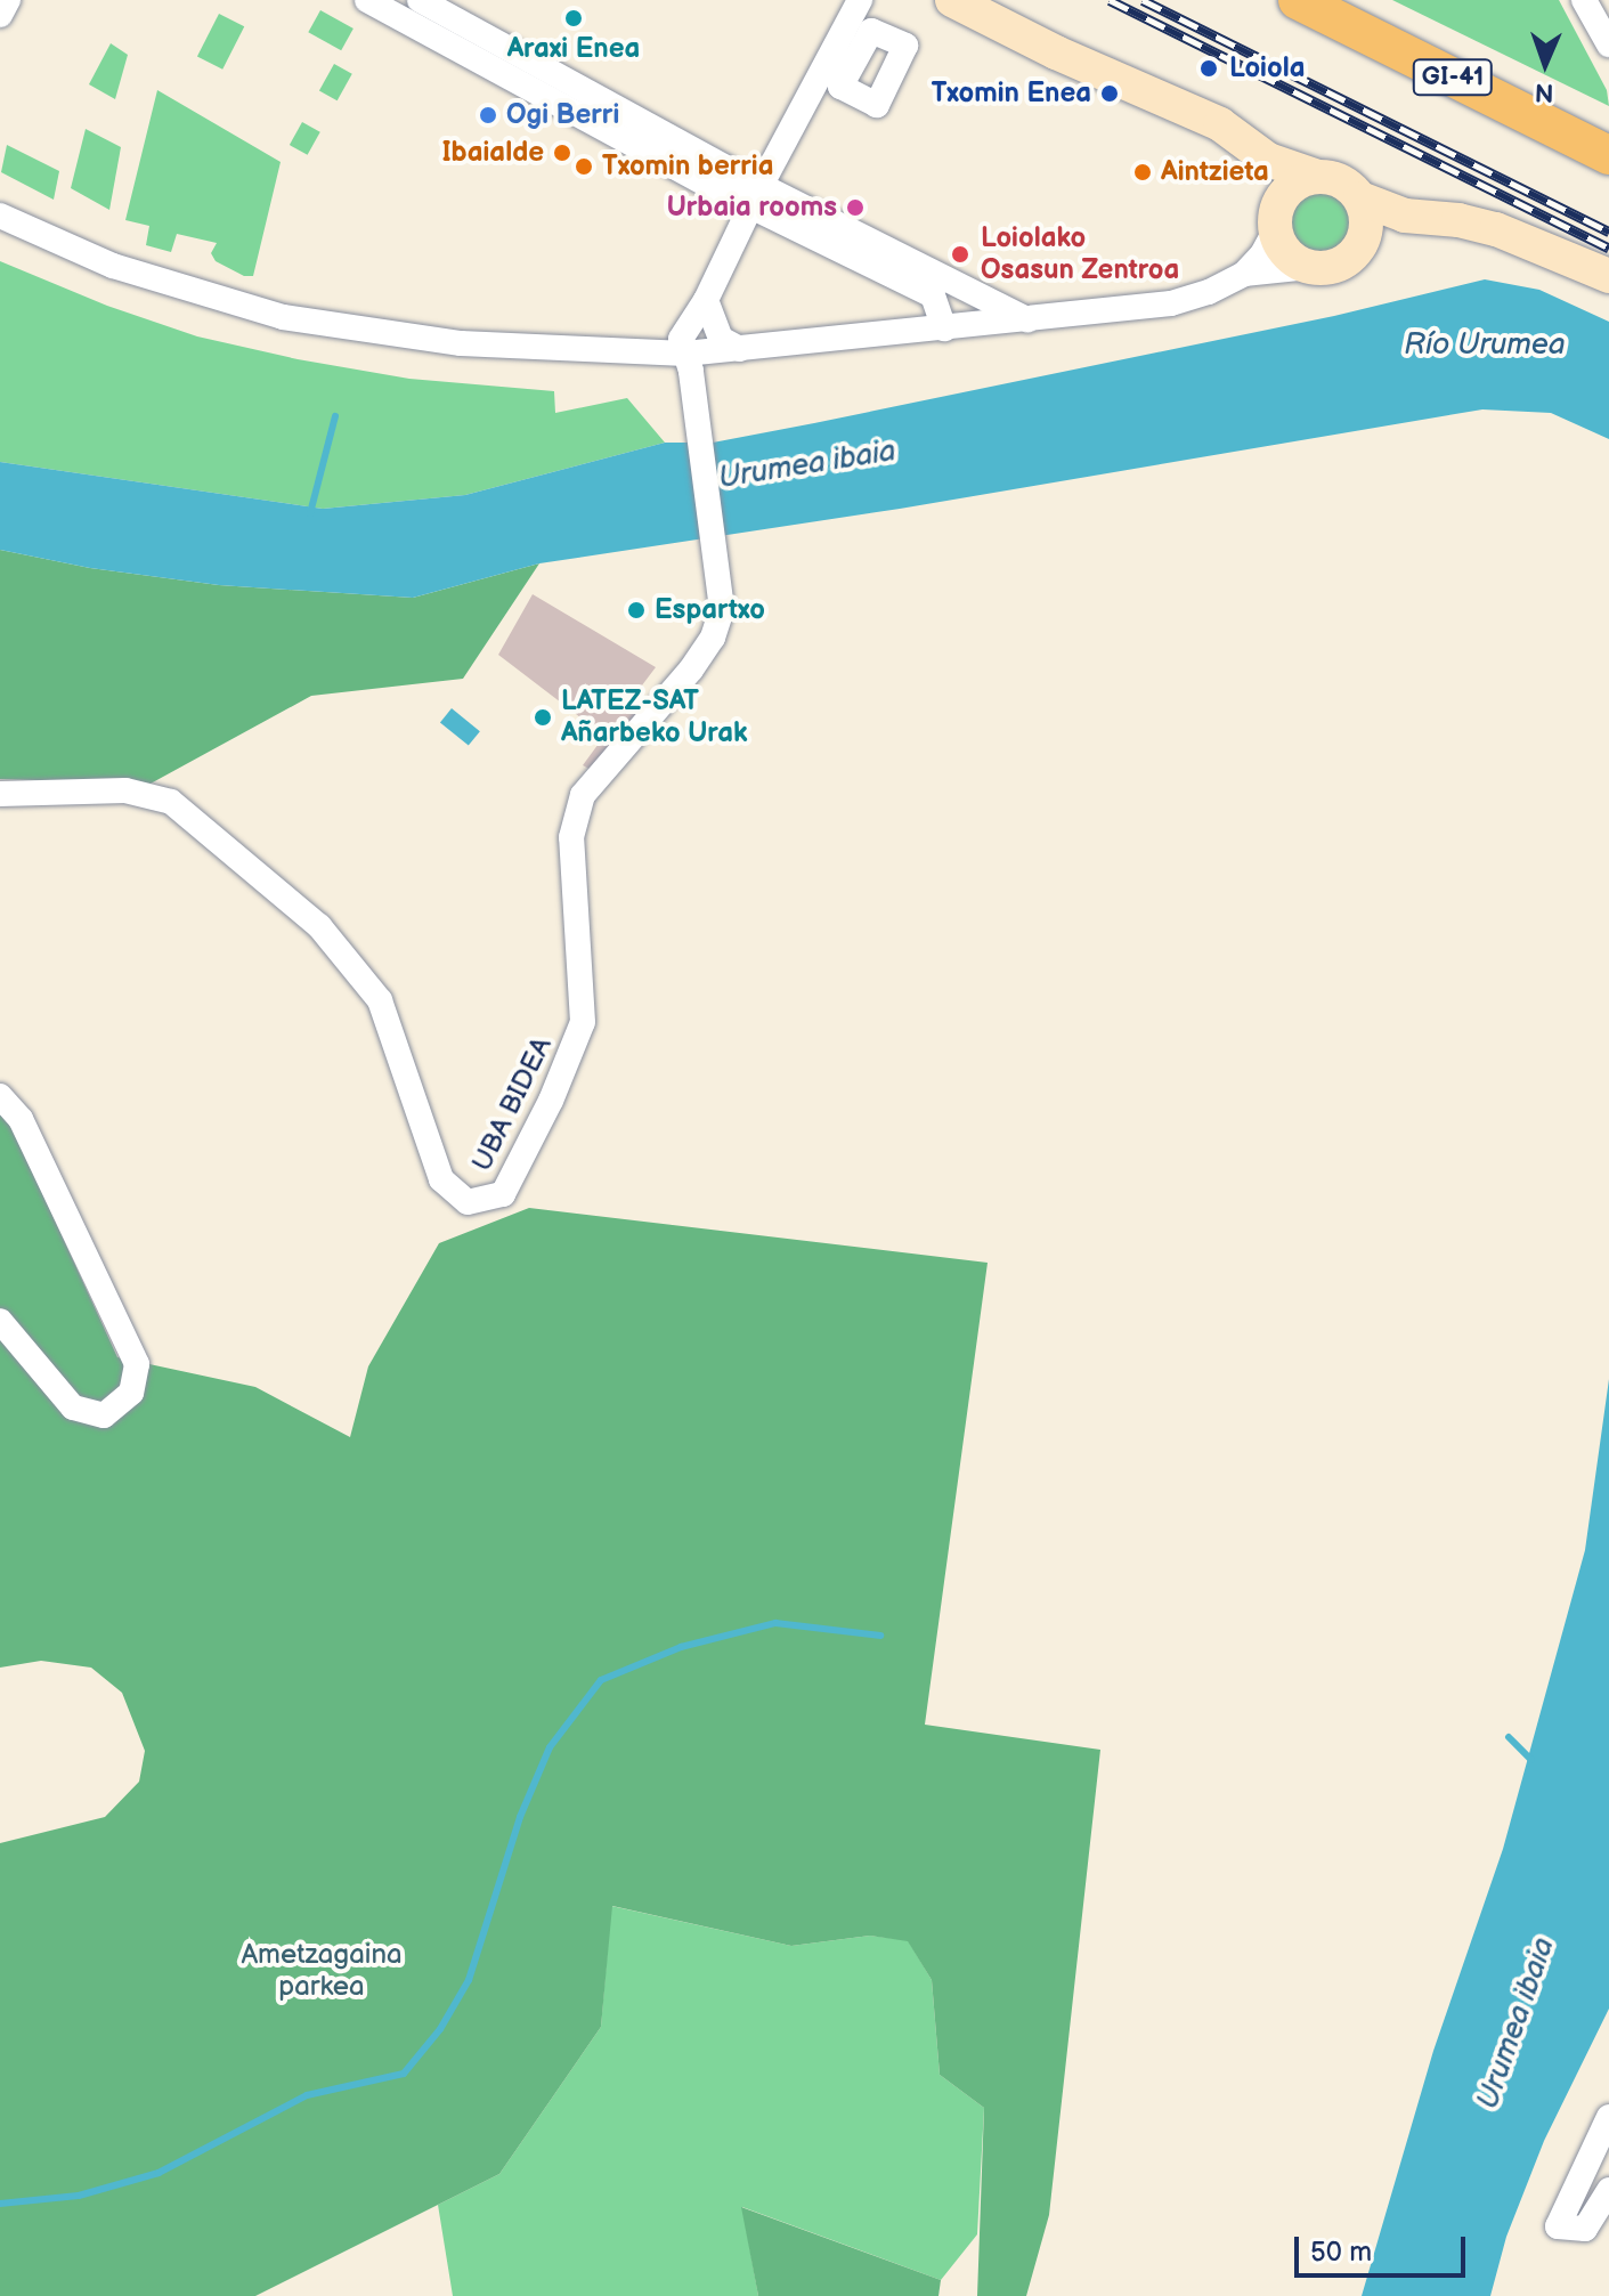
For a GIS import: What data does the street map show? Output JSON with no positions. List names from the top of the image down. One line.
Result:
{"streets":{"main road":["GI-41"],"street":["UBA BIDEA"]},"water":["Río Urumea","Urumea ibaia"],"parks":["Ametzagaina parkea"],"places":["Araxi Enea","Loiola","Txomin Enea","Ogi Berri","Ibaialde","Txomin berria","Aintzieta","Urbaia rooms","Loiolako Osasun Zentroa","Espartxo","LATEZ-SAT Añarbeko Urak"],"scale_bar":"50 m","north":"bottom"}
